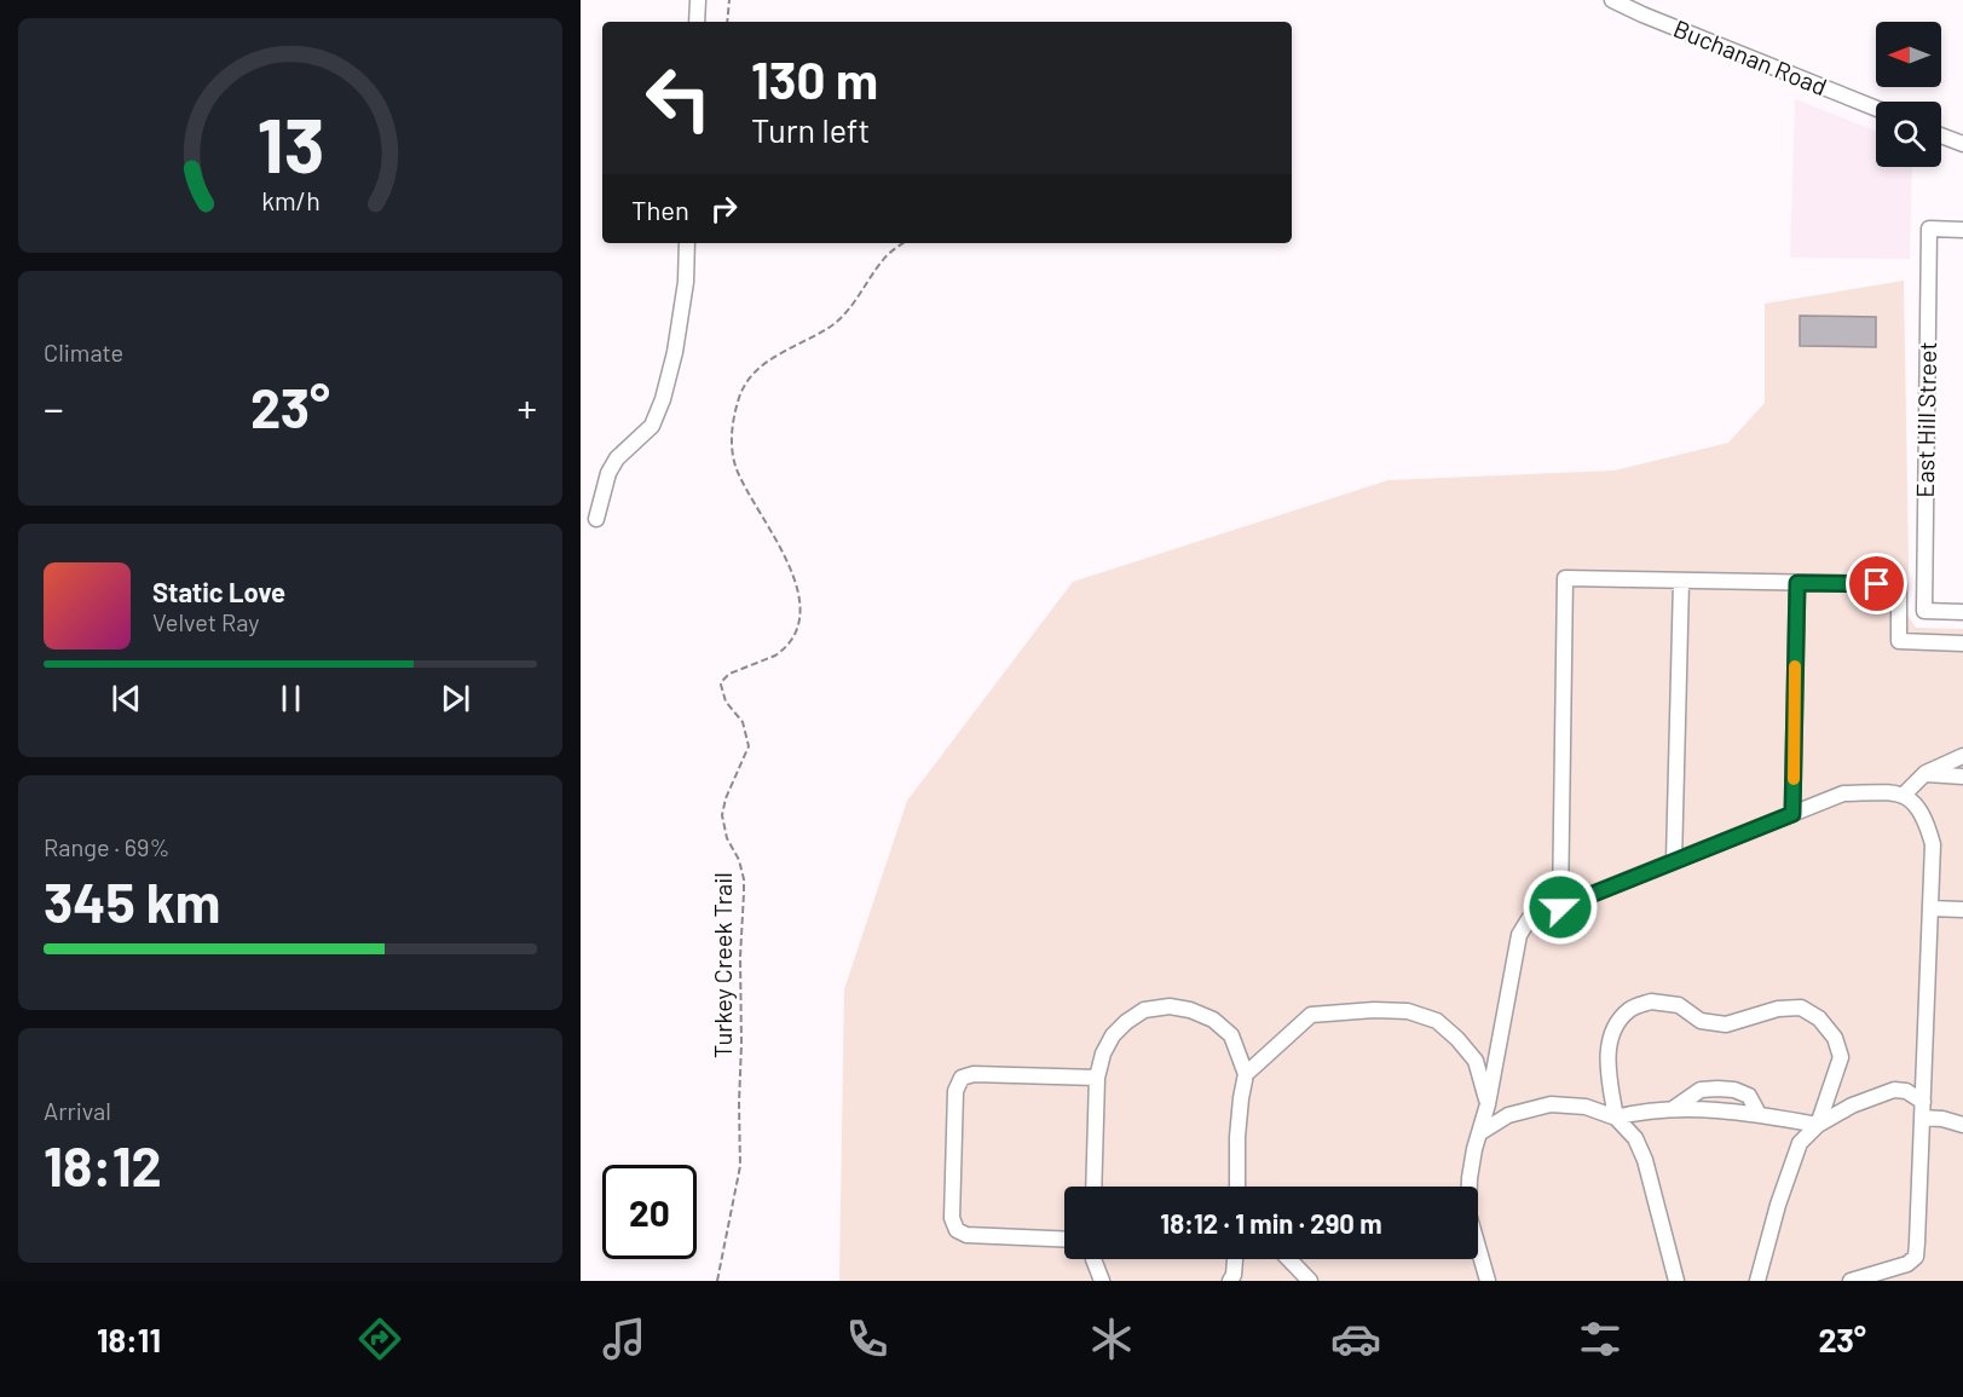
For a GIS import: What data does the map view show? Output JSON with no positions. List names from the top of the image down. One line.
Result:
{"streets":{"street":["Buchanan Road","East Hill Street"],"path":["Turkey Creek Trail"]},"north":"left","page":{"turn":["130 m","Turn left"],"then":"Then","tile":["Climate",["Range · 69%","345 km"],["Arrival","18:12"]],"heat":["−","23°","+"],"song":["Static Love","Velvet Ray"],"limit":"20","trip":"18:12 · 1 min · 290 m","tabs":["18:11","23°"],"gauge":["13","km/h"]}}
